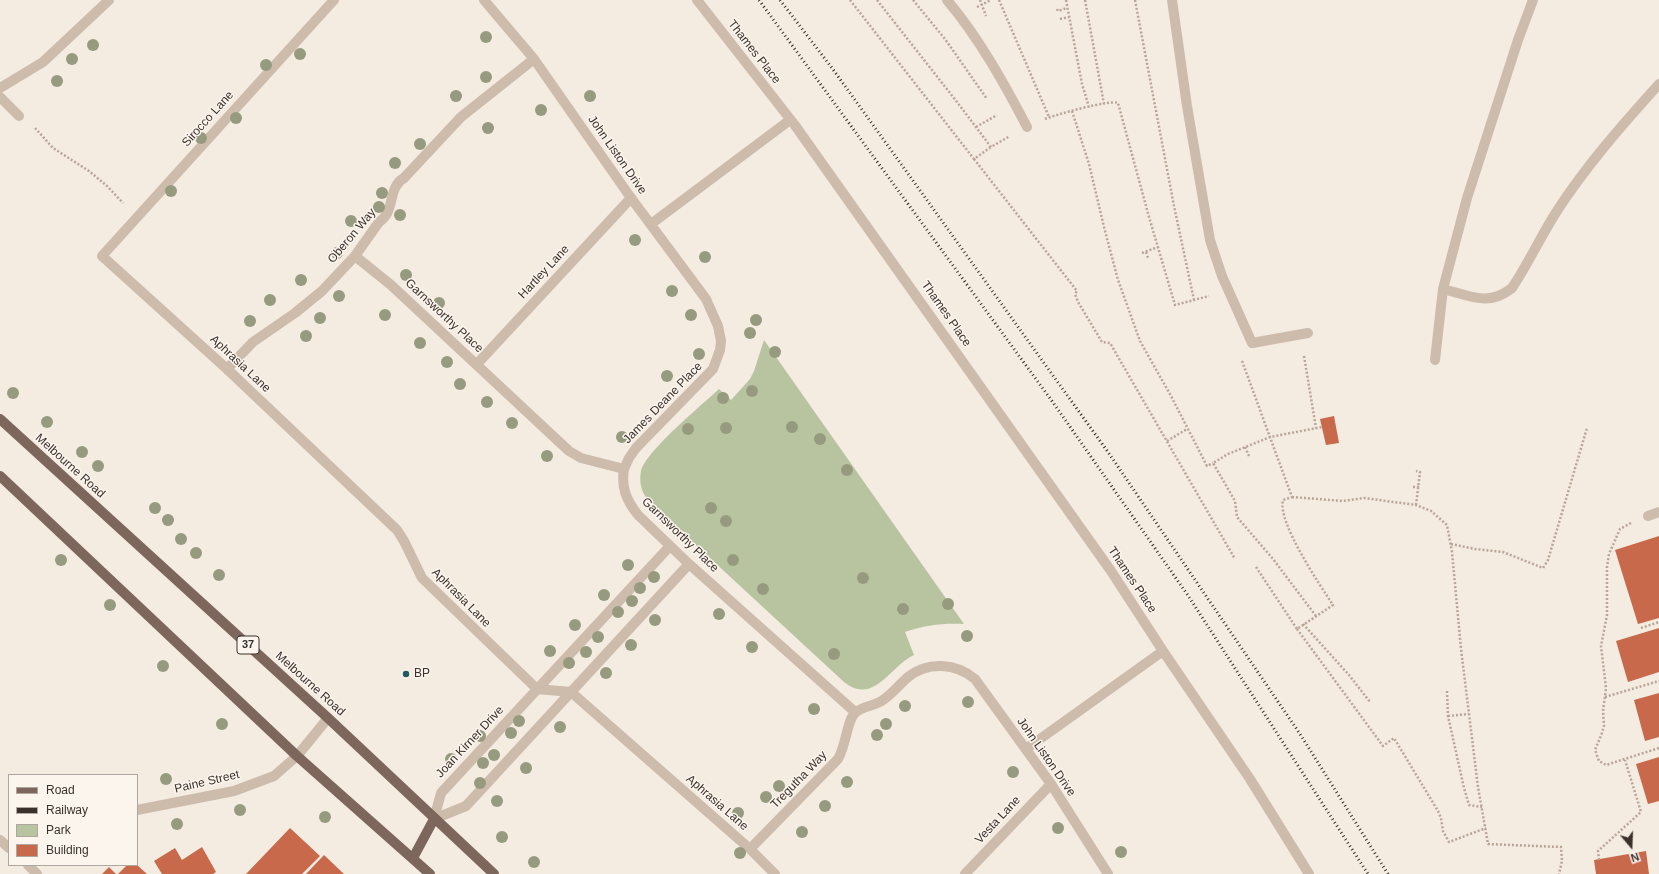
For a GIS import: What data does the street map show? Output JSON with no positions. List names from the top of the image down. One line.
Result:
{"streets":{"main road":["Melbourne Road","37"],"street":["Thames Place","Sirocco Lane","John Liston Drive","Oberon Way","Hartley Lane","Garnsworthy Place","Aphrasia Lane","James Deane Place","Joan Kirner Drive","Tregutha Way","Paine Street","Vesta Lane"]},"crossings":[["Sirocco Lane","Aphrasia Lane"],["John Liston Drive","Oberon Way"],["John Liston Drive","Hartley Lane"],["John Liston Drive","Garnsworthy Place"],["John Liston Drive","James Deane Place"],["John Liston Drive","Tregutha Way"],["John Liston Drive","Vesta Lane"],["Oberon Way","Garnsworthy Place"],["Oberon Way","Aphrasia Lane"],["Hartley Lane","Garnsworthy Place"],["Garnsworthy Place","James Deane Place"],["Garnsworthy Place","Joan Kirner Drive"],["Garnsworthy Place","Tregutha Way"],["Aphrasia Lane","Joan Kirner Drive"],["Aphrasia Lane","Tregutha Way"],["Melbourne Road","Joan Kirner Drive"],["Melbourne Road","Paine Street"]],"places":["BP"],"legend":["Road","Railway","Park","Building"],"north":"bottom"}
